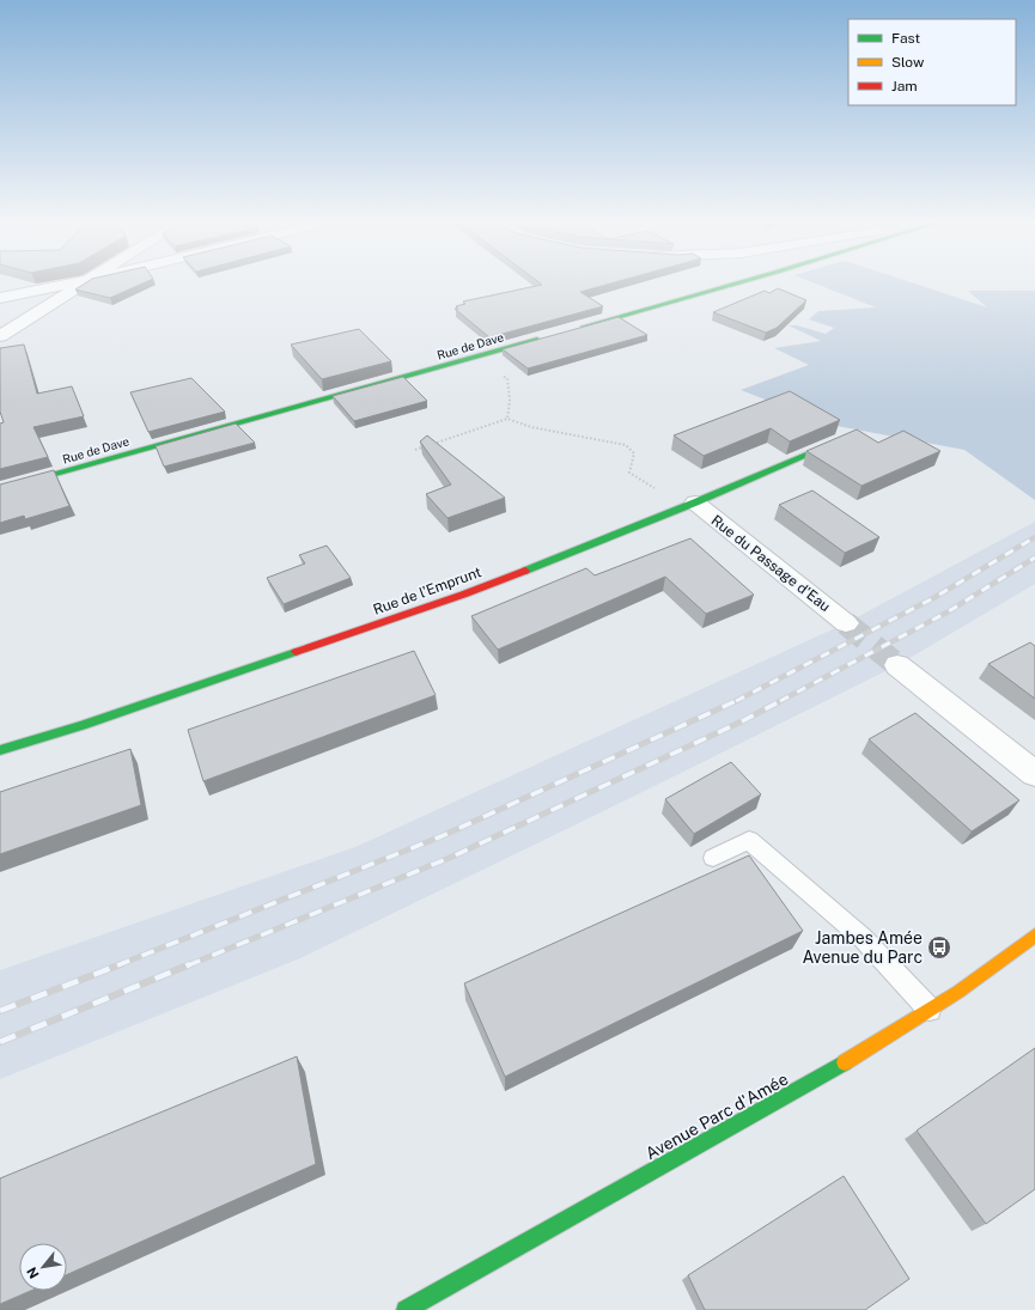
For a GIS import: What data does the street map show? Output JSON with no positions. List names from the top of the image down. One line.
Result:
{"streets":{"main road":["Rue de Dave","Rue de l'Emprunt","Avenue Parc d'Amée"],"street":["Rue du Passage d'Eau"]},"crossings":[["Rue du Passage d'Eau","Rue de l'Emprunt"]],"places":{"bus stop":["Jambes Amée Avenue du Parc"]},"legend":["Fast","Slow","Jam"],"north":"bottom left"}
